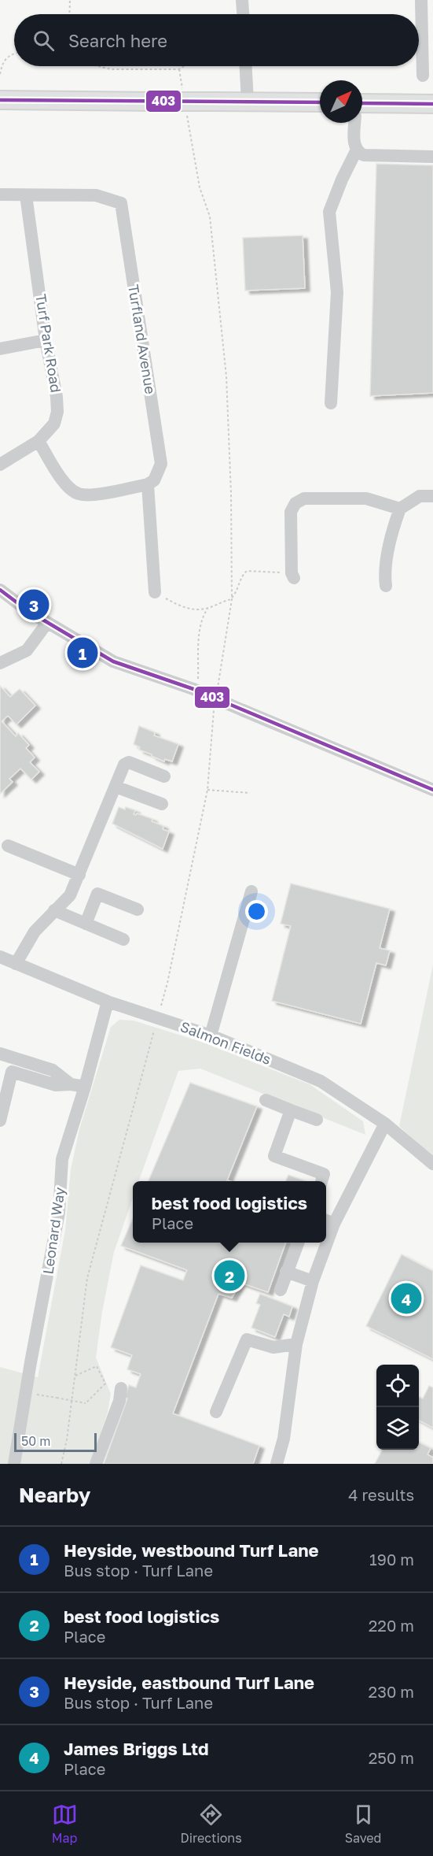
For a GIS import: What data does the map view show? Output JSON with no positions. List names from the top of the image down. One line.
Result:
{"streets":{"street":["Turfland Avenue","Turf Park Road","Salmon Fields","Leonard Way"]},"crossings":[["Turfland Avenue","Turf Park Road"],["Salmon Fields","Leonard Way"]],"lines":["transit line 403"],"scale_bar":"50 m","north":"top right","page":{"search":"Search here","pins":["3","1","2","4"],"popup":["best food logistics","Place"],"scale":"50 m","heading":["Nearby","4 results"],"list":[{"mark":"1","name":"Heyside, westbound Turf Lane","note":"Bus stop · Turf Lane","value":"190 m"},{"mark":"2","name":"best food logistics","note":"Place","value":"220 m"},{"mark":"3","name":"Heyside, eastbound Turf Lane","note":"Bus stop · Turf Lane","value":"230 m"},{"mark":"4","name":"James Briggs Ltd","note":"Place","value":"250 m"}],"nav":["Map","Directions","Saved"]}}
